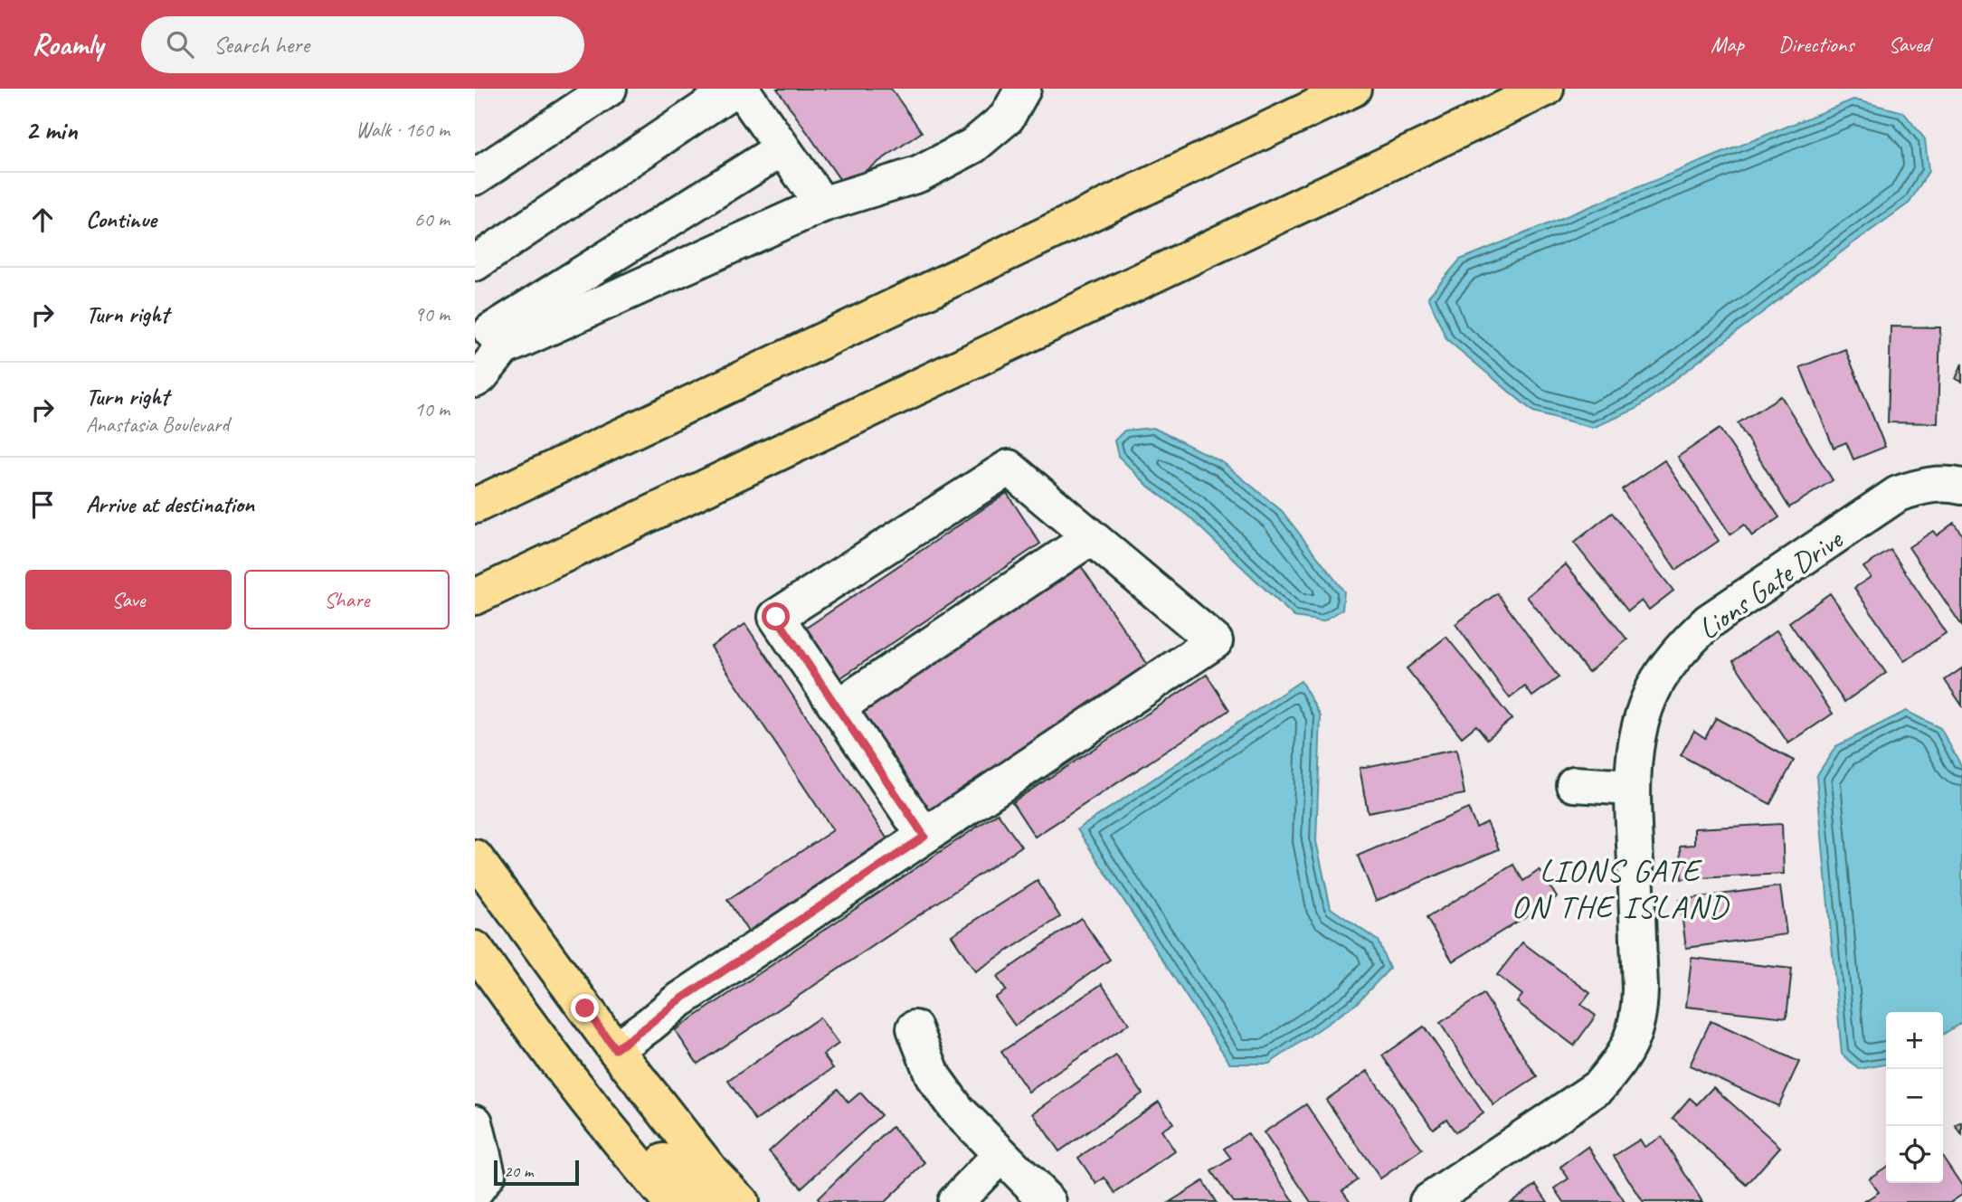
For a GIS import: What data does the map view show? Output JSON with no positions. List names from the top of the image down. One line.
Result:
{"streets":{"street":["Lions Gate Drive"]},"districts":["LIONS GATE ON THE ISLAND"],"scale_bar":"20 m","page":{"header":"Roamly","search":"Search here","nav":["Map","Directions","Saved"],"heading":["2 min","Walk · 160 m"],"list":[["Continue","60 m"],["Turn right","90 m"],["Turn right","Anastasia Boulevard","10 m"],"Arrive at destination"],"buttons":["Save","Share"],"map_buttons":["+","−"],"scale":"20 m"}}
